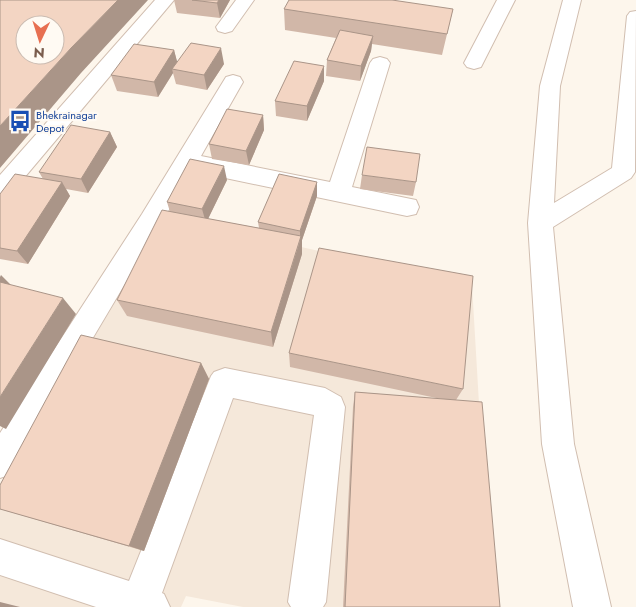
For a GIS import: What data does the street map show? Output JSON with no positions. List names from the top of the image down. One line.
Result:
{"places":{"bus stop":["Bhekrainagar Depot"]},"north":"bottom"}
